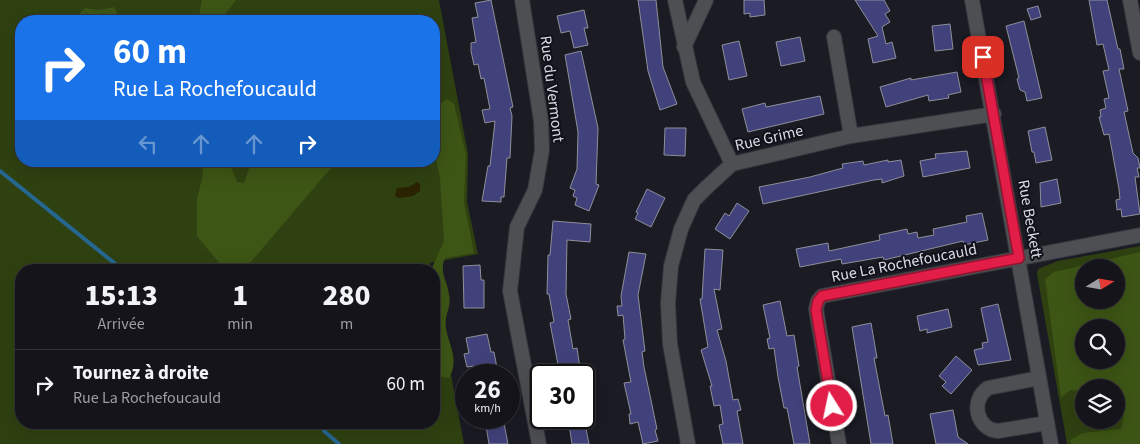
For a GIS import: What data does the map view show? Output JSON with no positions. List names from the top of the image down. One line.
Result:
{"streets":{"street":["Rue du Vermont","Rue Grime","Rue Beckett","Rue La Rochefoucauld"]},"crossings":[["Rue Grime","Rue Beckett"],["Rue Beckett","Rue La Rochefoucauld"]],"north":"right","page":{"turn":["60 m","Rue La Rochefoucauld"],"eta":["15:13","Arrivée","1","min","280","m"],"list":[{"name":"Tournez à droite","note":"Rue La Rochefoucauld","value":"60 m"}],"speed":"26 km/h","limit":"30"}}
